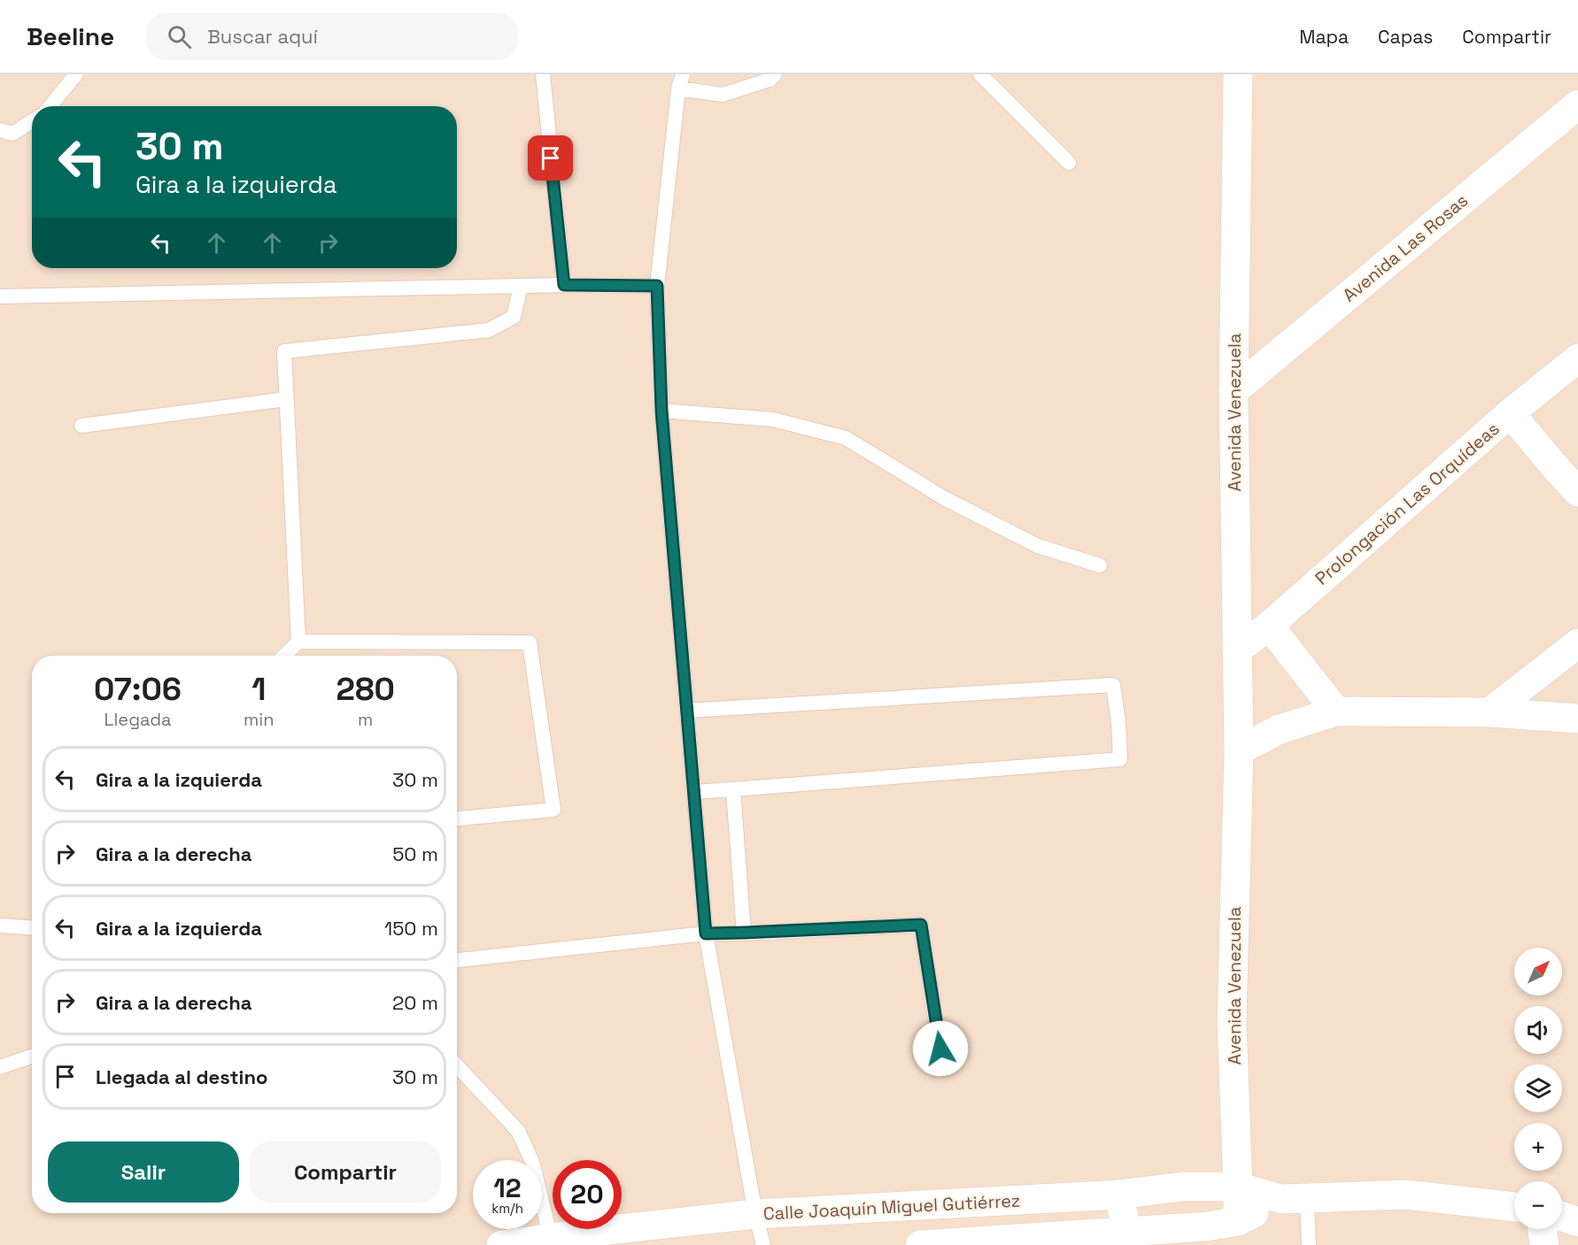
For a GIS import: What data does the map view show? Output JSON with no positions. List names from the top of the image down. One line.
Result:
{"streets":{"street":["Avenida Las Rosas","Avenida Venezuela","Prolongación Las Orquídeas","Calle Joaquín Miguel Gutiérrez"]},"crossings":[["Avenida Las Rosas","Avenida Venezuela"],["Avenida Venezuela","Prolongación Las Orquídeas"],["Avenida Venezuela","Calle Joaquín Miguel Gutiérrez"]],"north":"top right","page":{"header":"Beeline","search":"Buscar aquí","nav":["Mapa","Capas","Compartir"],"turn":["30 m","Gira a la izquierda"],"eta":["07:06","Llegada","1","min","280","m"],"list":[{"name":"Gira a la izquierda","value":"30 m"},{"name":"Gira a la derecha","value":"50 m"},{"name":"Gira a la izquierda","value":"150 m"},{"name":"Gira a la derecha","value":"20 m"},{"name":"Llegada al destino","value":"30 m"}],"map_buttons":["+","−"],"buttons":["Salir","Compartir"],"speed":"12 km/h","limit":"20"}}
